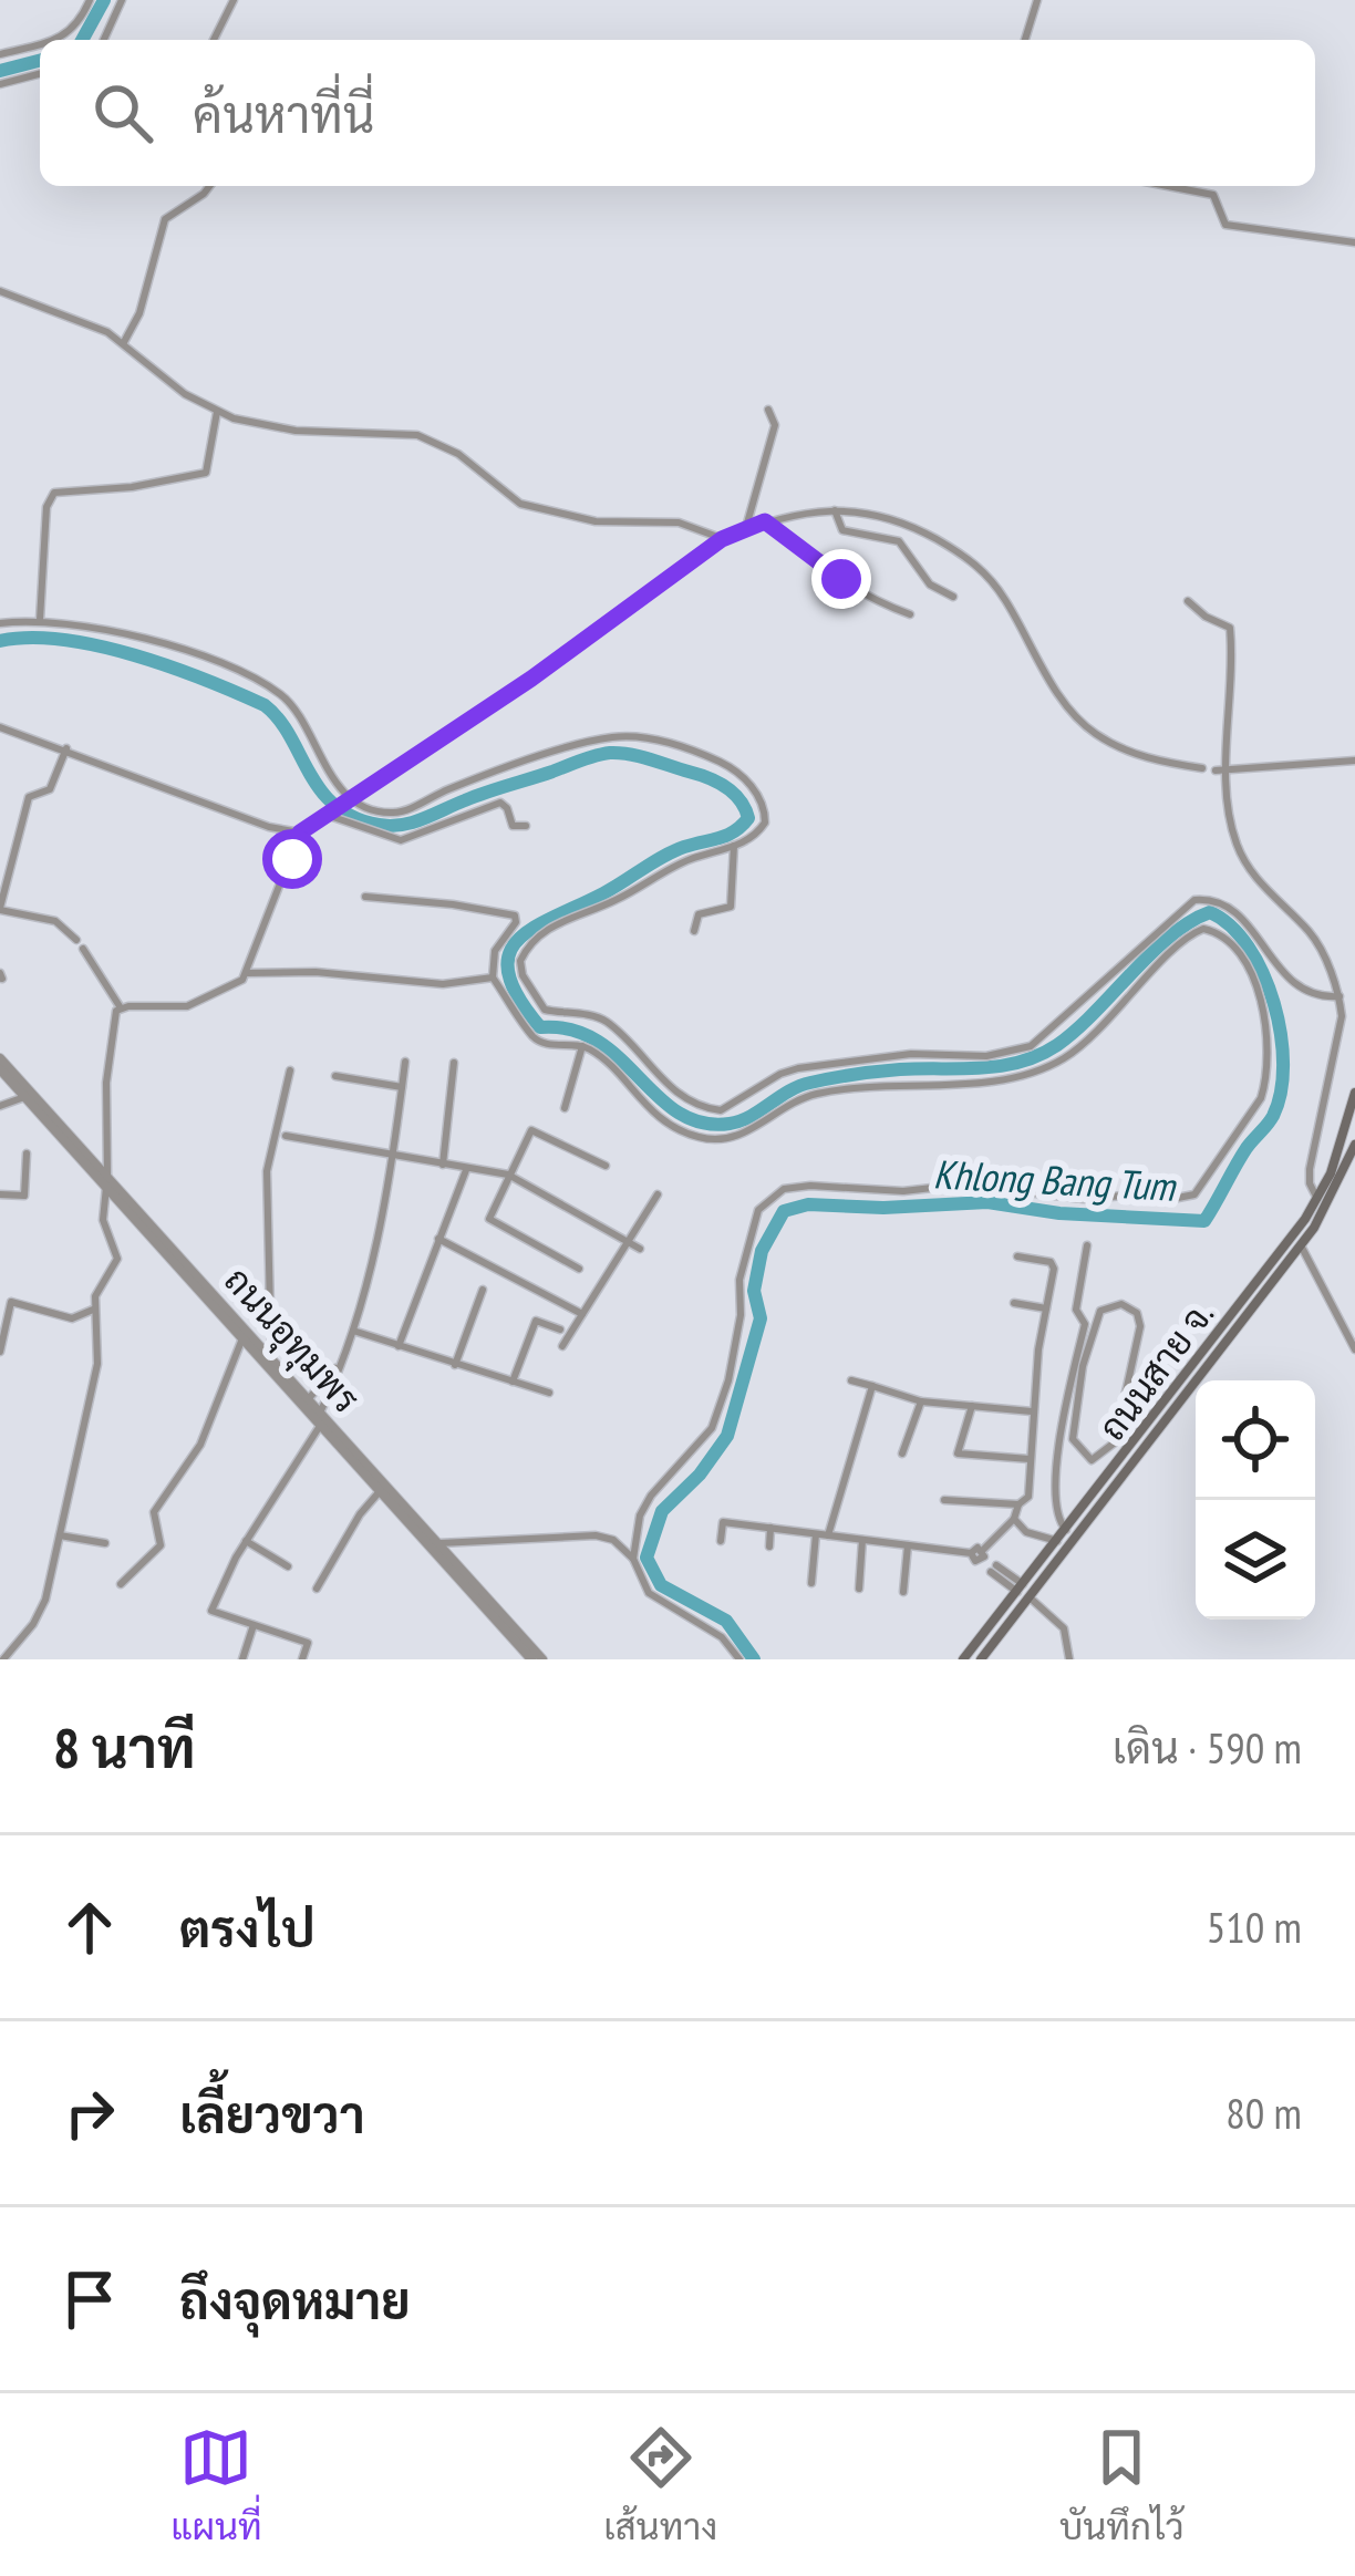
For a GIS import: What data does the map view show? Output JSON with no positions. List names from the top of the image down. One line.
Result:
{"streets":{"main road":["ถนนสาย จ."],"street":["ถนนอุทุมพร"]},"water":["Khlong Bang Tum"],"page":{"search":"ค้นหาที่นี่","heading":["8 นาที","เดิน · 590 m"],"list":[["ตรงไป","510 m"],["เลี้ยวขวา","80 m"],"ถึงจุดหมาย"],"nav":["แผนที่","เส้นทาง","บันทึกไว้"]}}
